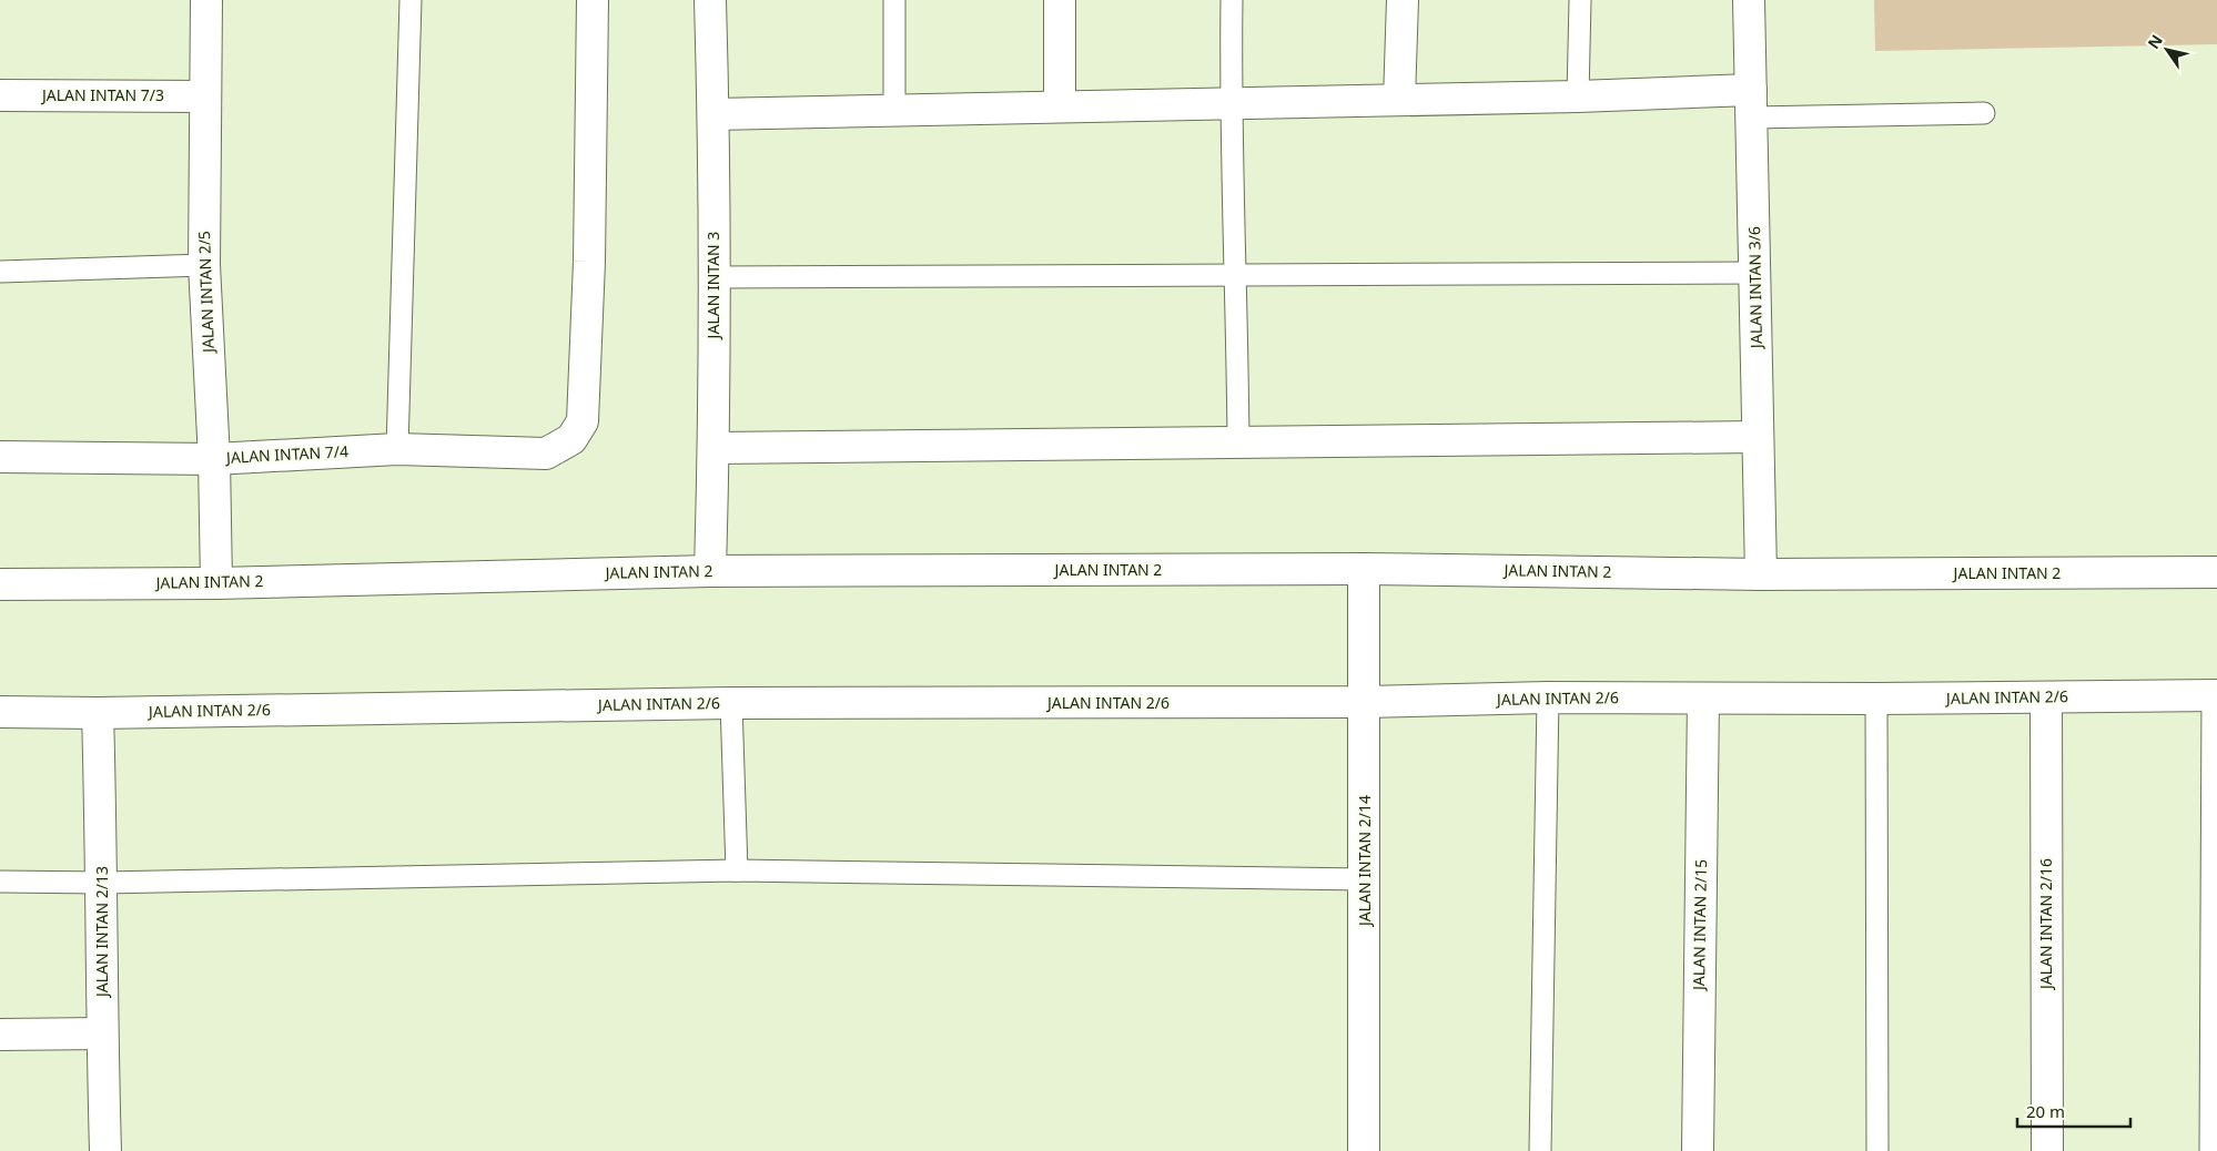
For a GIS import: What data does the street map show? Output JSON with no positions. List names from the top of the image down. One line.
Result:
{"streets":{"street":["JALAN INTAN 7/3","JALAN INTAN 3","JALAN INTAN 3/6","JALAN INTAN 2/5","JALAN INTAN 7/4","JALAN INTAN 2","JALAN INTAN 2/6","JALAN INTAN 2/14","JALAN INTAN 2/16","JALAN INTAN 2/15","JALAN INTAN 2/13"]},"crossings":[["JALAN INTAN 7/3","JALAN INTAN 2/5"],["JALAN INTAN 3","JALAN INTAN 2"],["JALAN INTAN 3/6","JALAN INTAN 2"],["JALAN INTAN 2/5","JALAN INTAN 7/4"],["JALAN INTAN 2/5","JALAN INTAN 2"],["JALAN INTAN 2","JALAN INTAN 2/14"],["JALAN INTAN 2/6","JALAN INTAN 2/14"],["JALAN INTAN 2/6","JALAN INTAN 2/16"],["JALAN INTAN 2/6","JALAN INTAN 2/15"],["JALAN INTAN 2/6","JALAN INTAN 2/13"]],"scale_bar":"20 m","north":"top left"}
